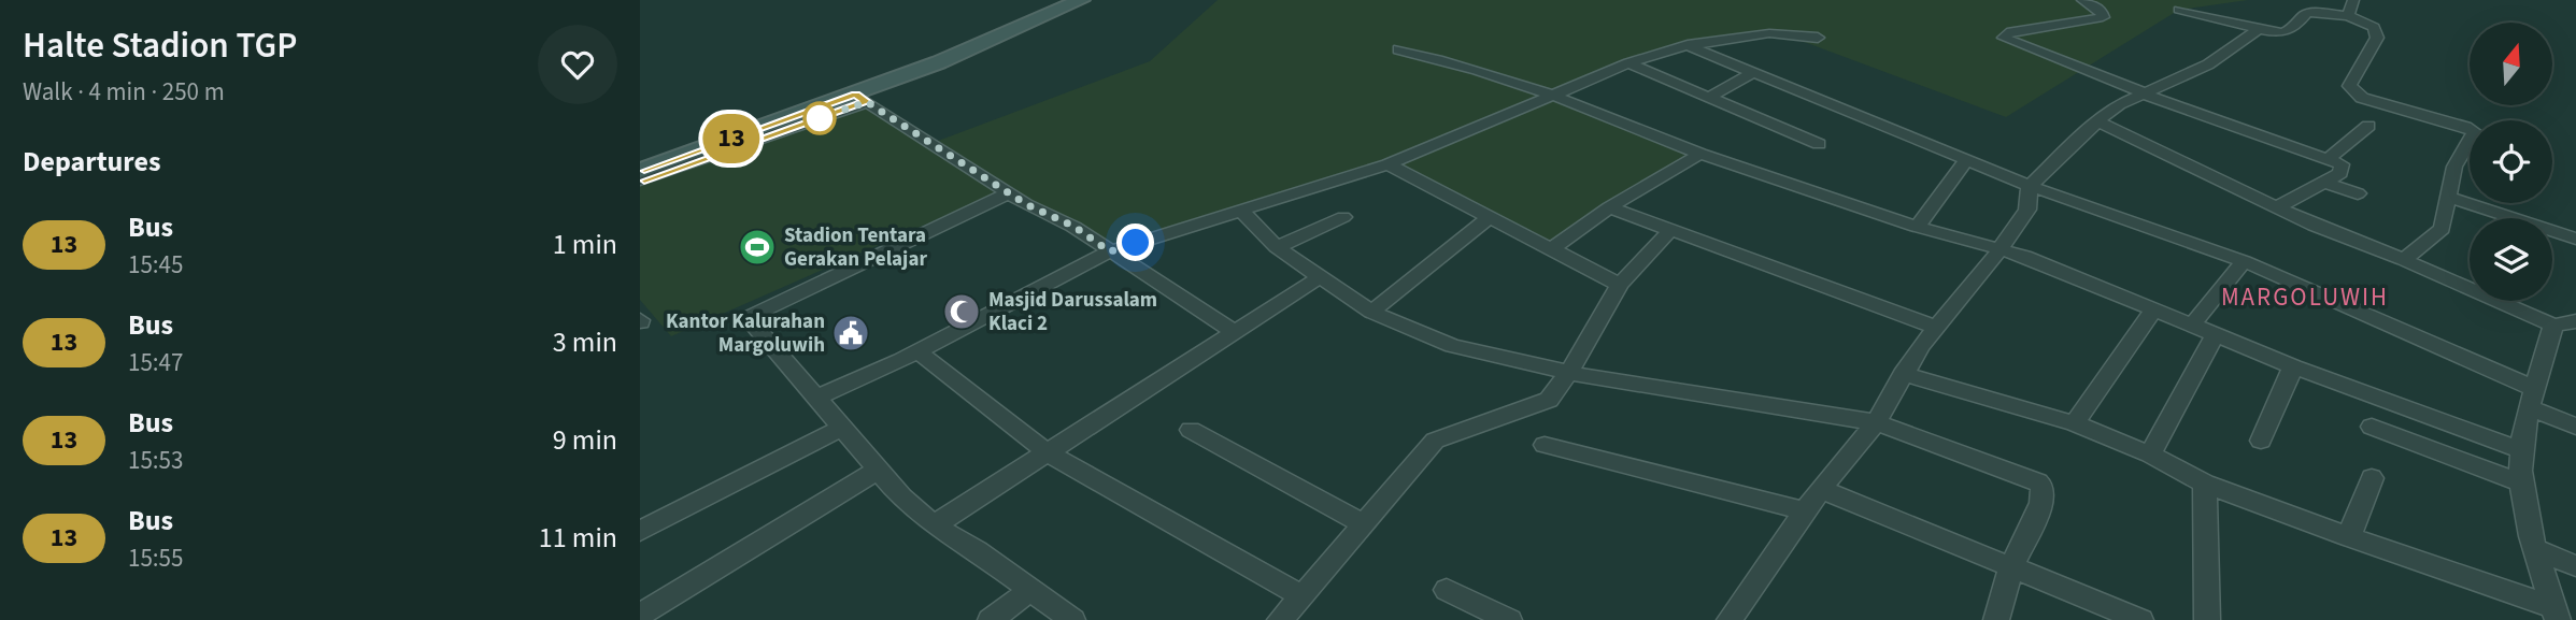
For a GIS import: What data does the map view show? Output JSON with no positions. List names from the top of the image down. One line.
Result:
{"districts":["MARGOLUWIH"],"places":{"sports":["Stadion Tentara Gerakan Pelajar"],"mosque":["Masjid Darussalam Klaci 2"],"public building":["Kantor Kalurahan Margoluwih"]},"lines":["bus line 13"],"north":"top","page":{"heading":[["Halte Stadion TGP","Walk · 4 min · 250 m"],"Departures"],"on_map":"13","list":[{"mark":"13","name":"Bus","note":"15:45","value":"1 min"},{"mark":"13","name":"Bus","note":"15:47","value":"3 min"},{"mark":"13","name":"Bus","note":"15:53","value":"9 min"},{"mark":"13","name":"Bus","note":"15:55","value":"11 min"}]}}
